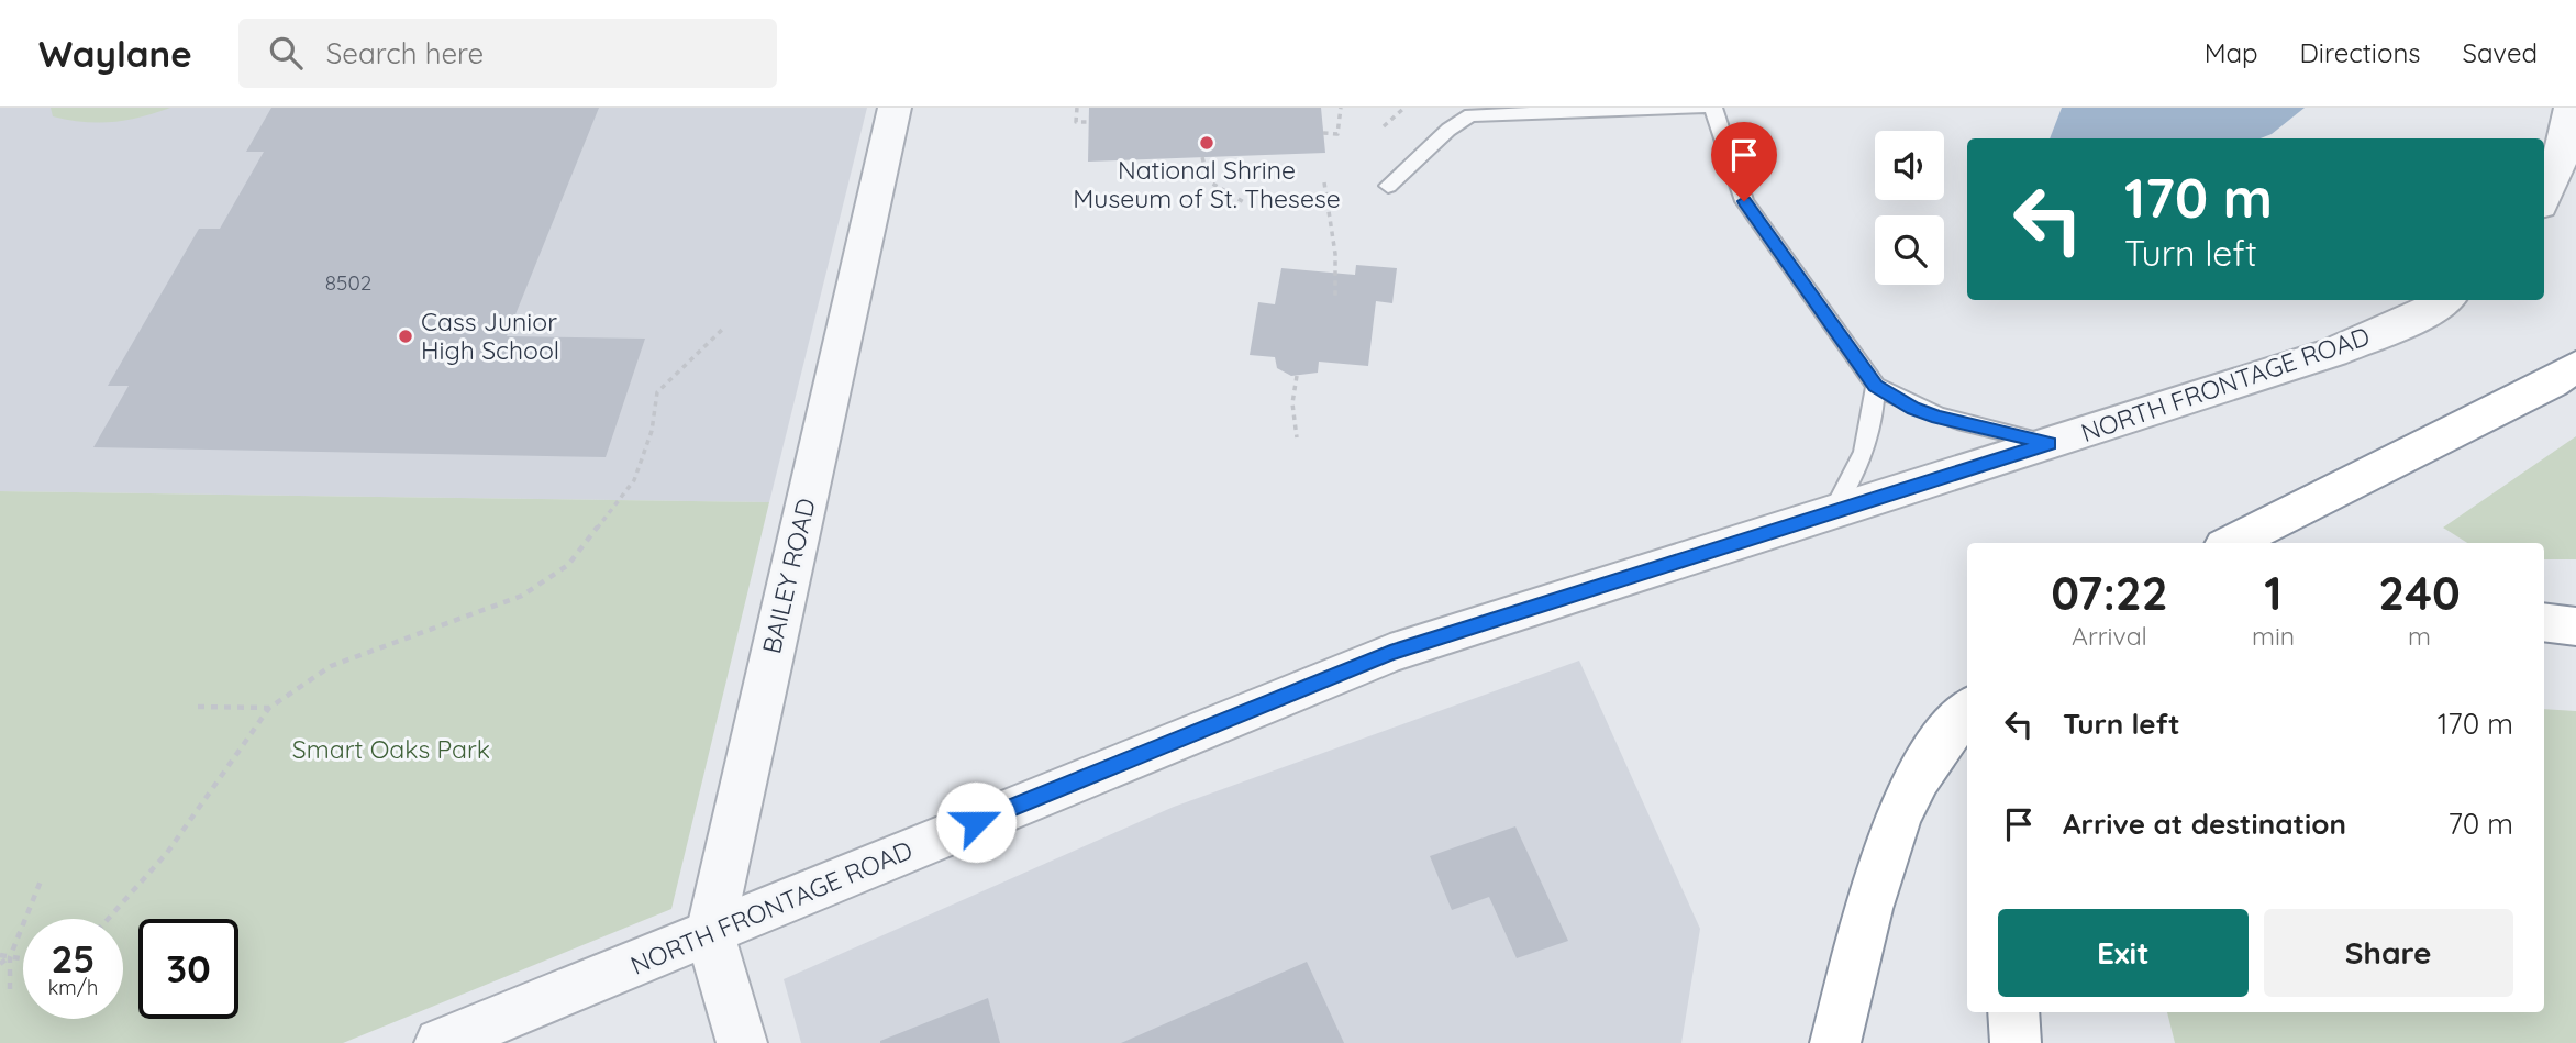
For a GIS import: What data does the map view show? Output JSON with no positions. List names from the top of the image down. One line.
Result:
{"streets":{"street":["NORTH FRONTAGE ROAD","BAILEY ROAD"]},"crossings":[["NORTH FRONTAGE ROAD","BAILEY ROAD"]],"parks":["Smart Oaks Park"],"places":["National Shrine Museum of St. Thesese","Cass Junior High School"],"house_numbers":["8502"],"page":{"header":"Waylane","search":"Search here","nav":["Map","Directions","Saved"],"turn":["170 m","Turn left"],"eta":["07:22","Arrival","1","min","240","m"],"list":[{"name":"Turn left","value":"170 m"},{"name":"Arrive at destination","value":"70 m"}],"buttons":["Exit","Share"],"speed":"25 km/h","limit":"30"}}
